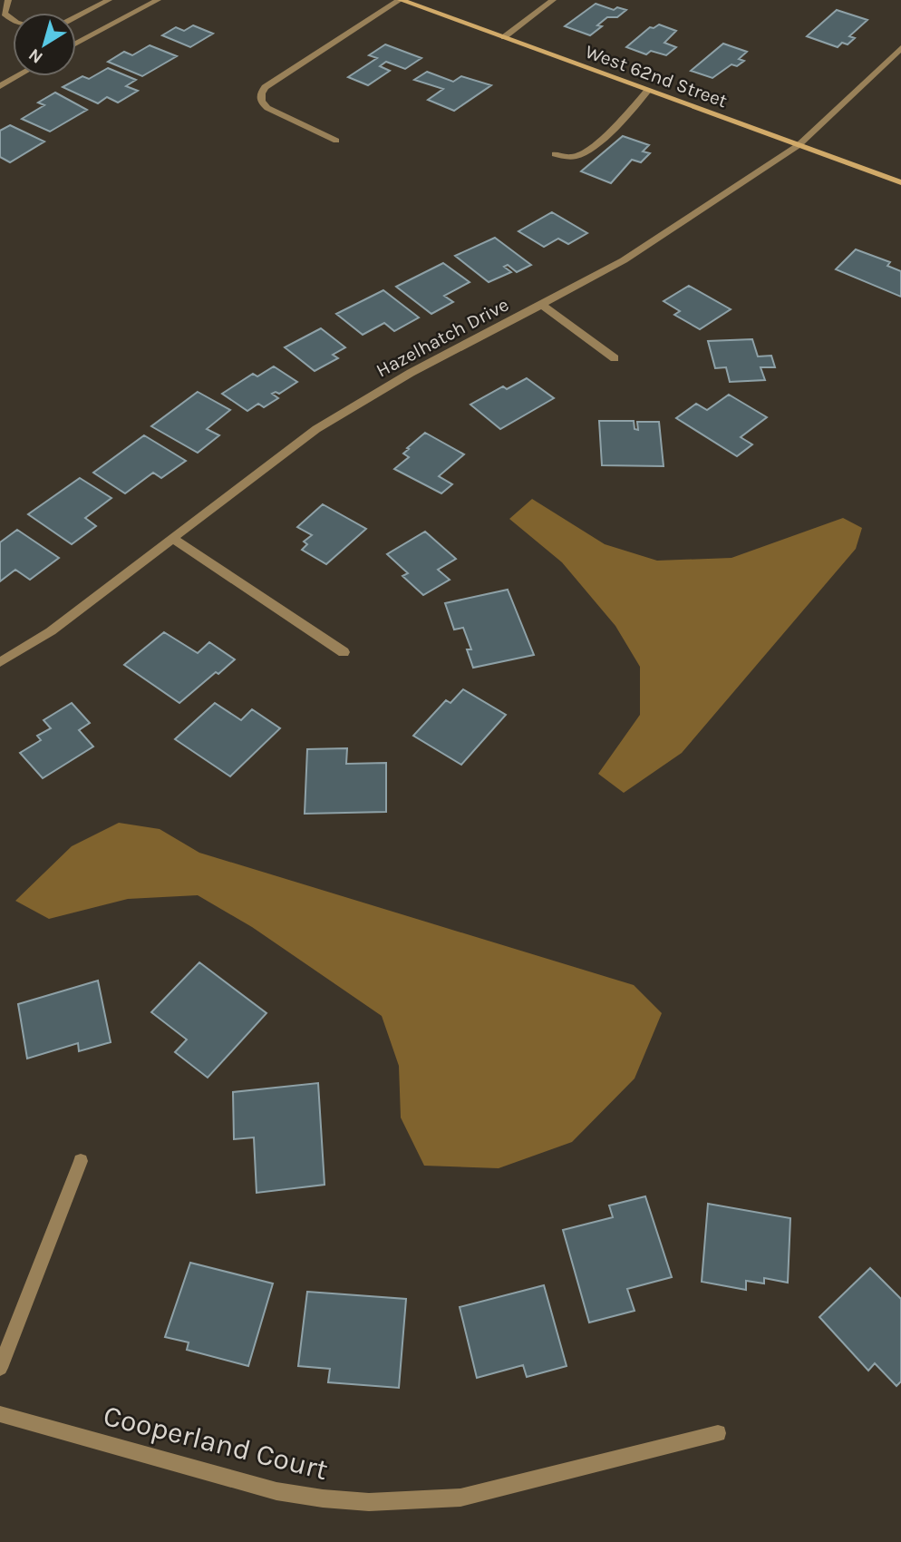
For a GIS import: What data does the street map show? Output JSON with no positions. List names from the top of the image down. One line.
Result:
{"streets":{"street":["West 62nd Street","Hazelhatch Drive","Cooperland Court"]},"crossings":[["West 62nd Street","Hazelhatch Drive"]],"north":"bottom left"}
